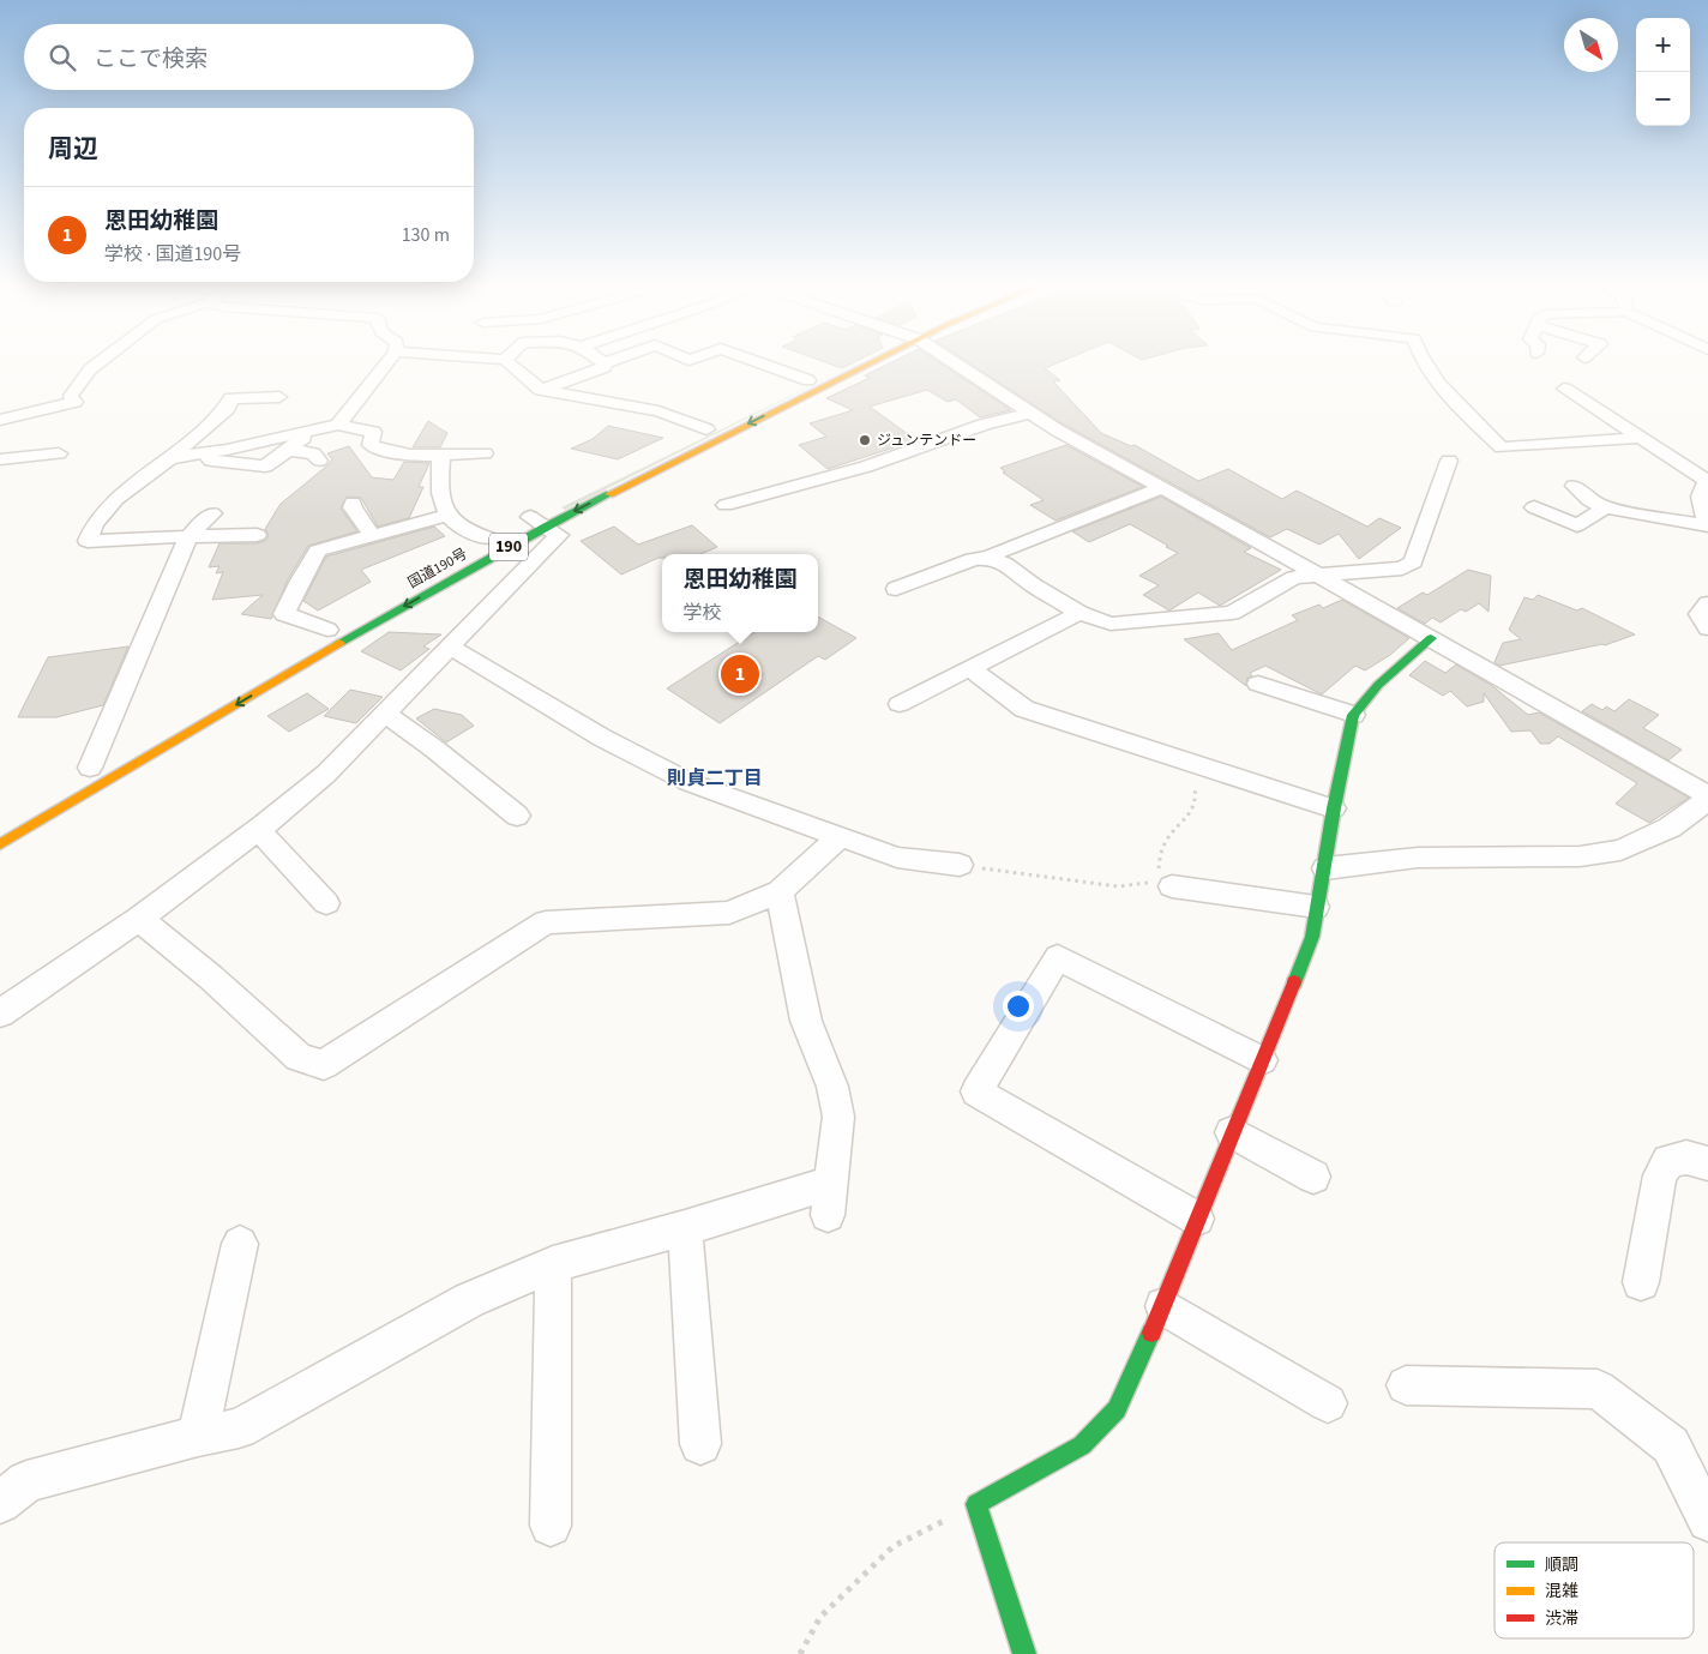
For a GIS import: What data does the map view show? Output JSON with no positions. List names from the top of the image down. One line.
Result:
{"streets":{"main road":["190","国道190号"]},"one_way":["国道190号"],"districts":["則貞二丁目"],"places":["ジュンテンドー"],"legend":["順調","混雑","渋滞"],"north":"bottom right","page":{"map_buttons":["+","−"],"search":"ここで検索","heading":"周辺","list":[{"mark":"1","name":"恩田幼稚園","note":"学校 · 国道190号","value":"130 m"}],"popup":["恩田幼稚園","学校"],"pins":"1"}}
